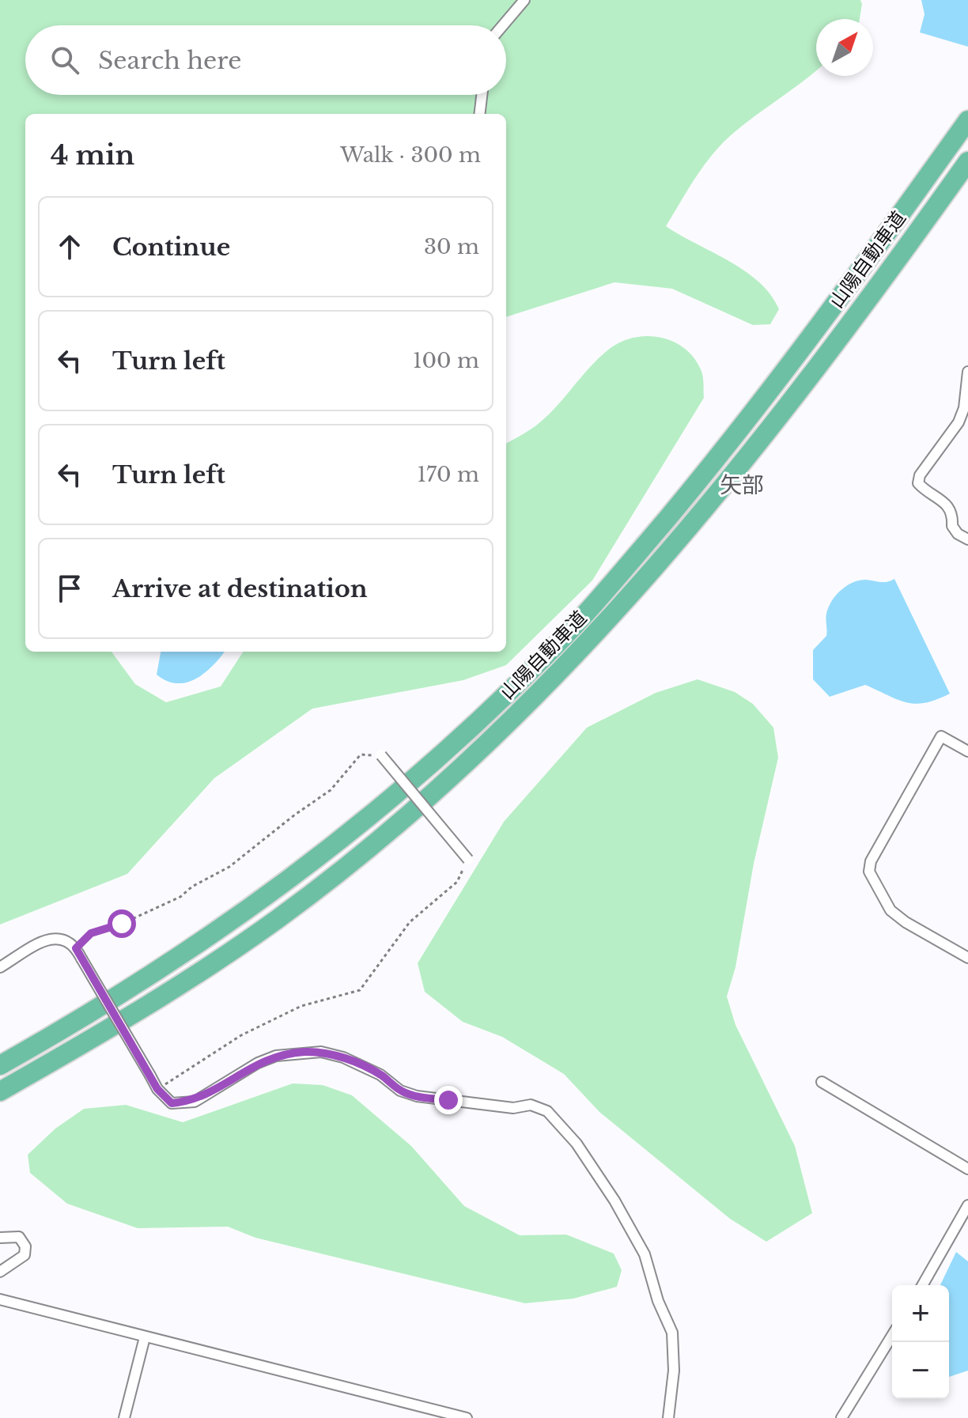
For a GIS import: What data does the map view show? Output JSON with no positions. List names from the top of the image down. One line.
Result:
{"streets":{"highway":["山陽自動車道"]},"districts":["矢部"],"north":"top right","page":{"search":"Search here","heading":["4 min","Walk · 300 m"],"list":[["Continue","30 m"],["Turn left","100 m"],["Turn left","170 m"],"Arrive at destination"],"map_buttons":["+","−"]}}
